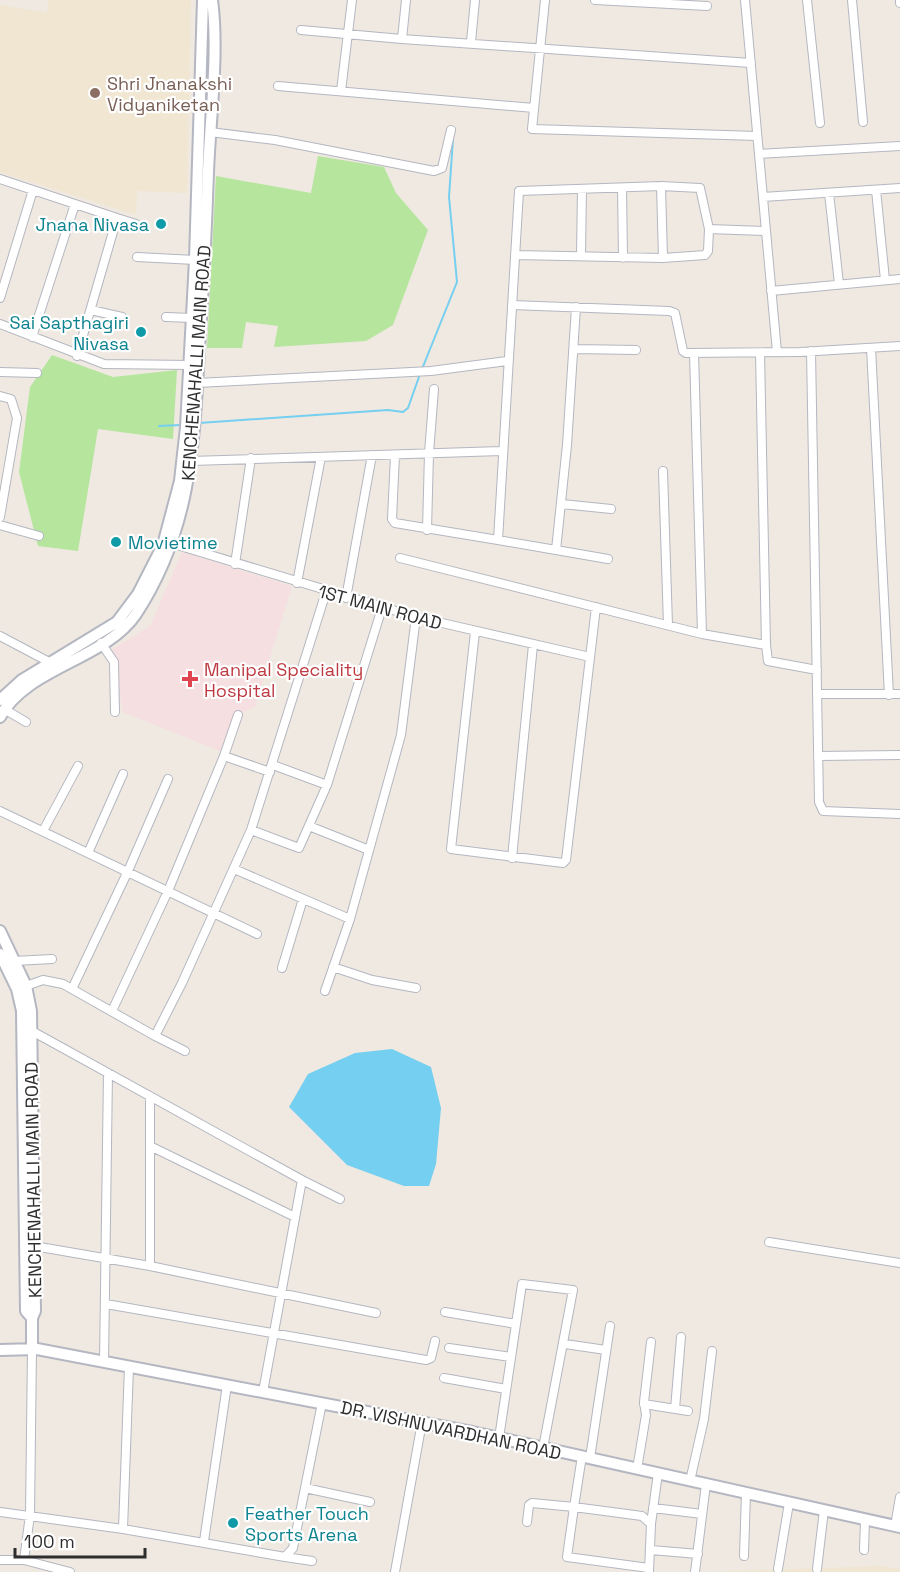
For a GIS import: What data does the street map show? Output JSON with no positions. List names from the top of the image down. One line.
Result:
{"streets":{"main road":["KENCHENAHALLI MAIN ROAD","DR. VISHNUVARDHAN ROAD"],"street":["1ST MAIN ROAD"]},"crossings":[["KENCHENAHALLI MAIN ROAD","1ST MAIN ROAD"]],"places":{"other":["Shri Jnanakshi Vidyaniketan","Jnana Nivasa","Sai Sapthagiri Nivasa","Movietime","Feather Touch Sports Arena"],"health":["Manipal Speciality Hospital"]},"scale_bar":"100 m"}
